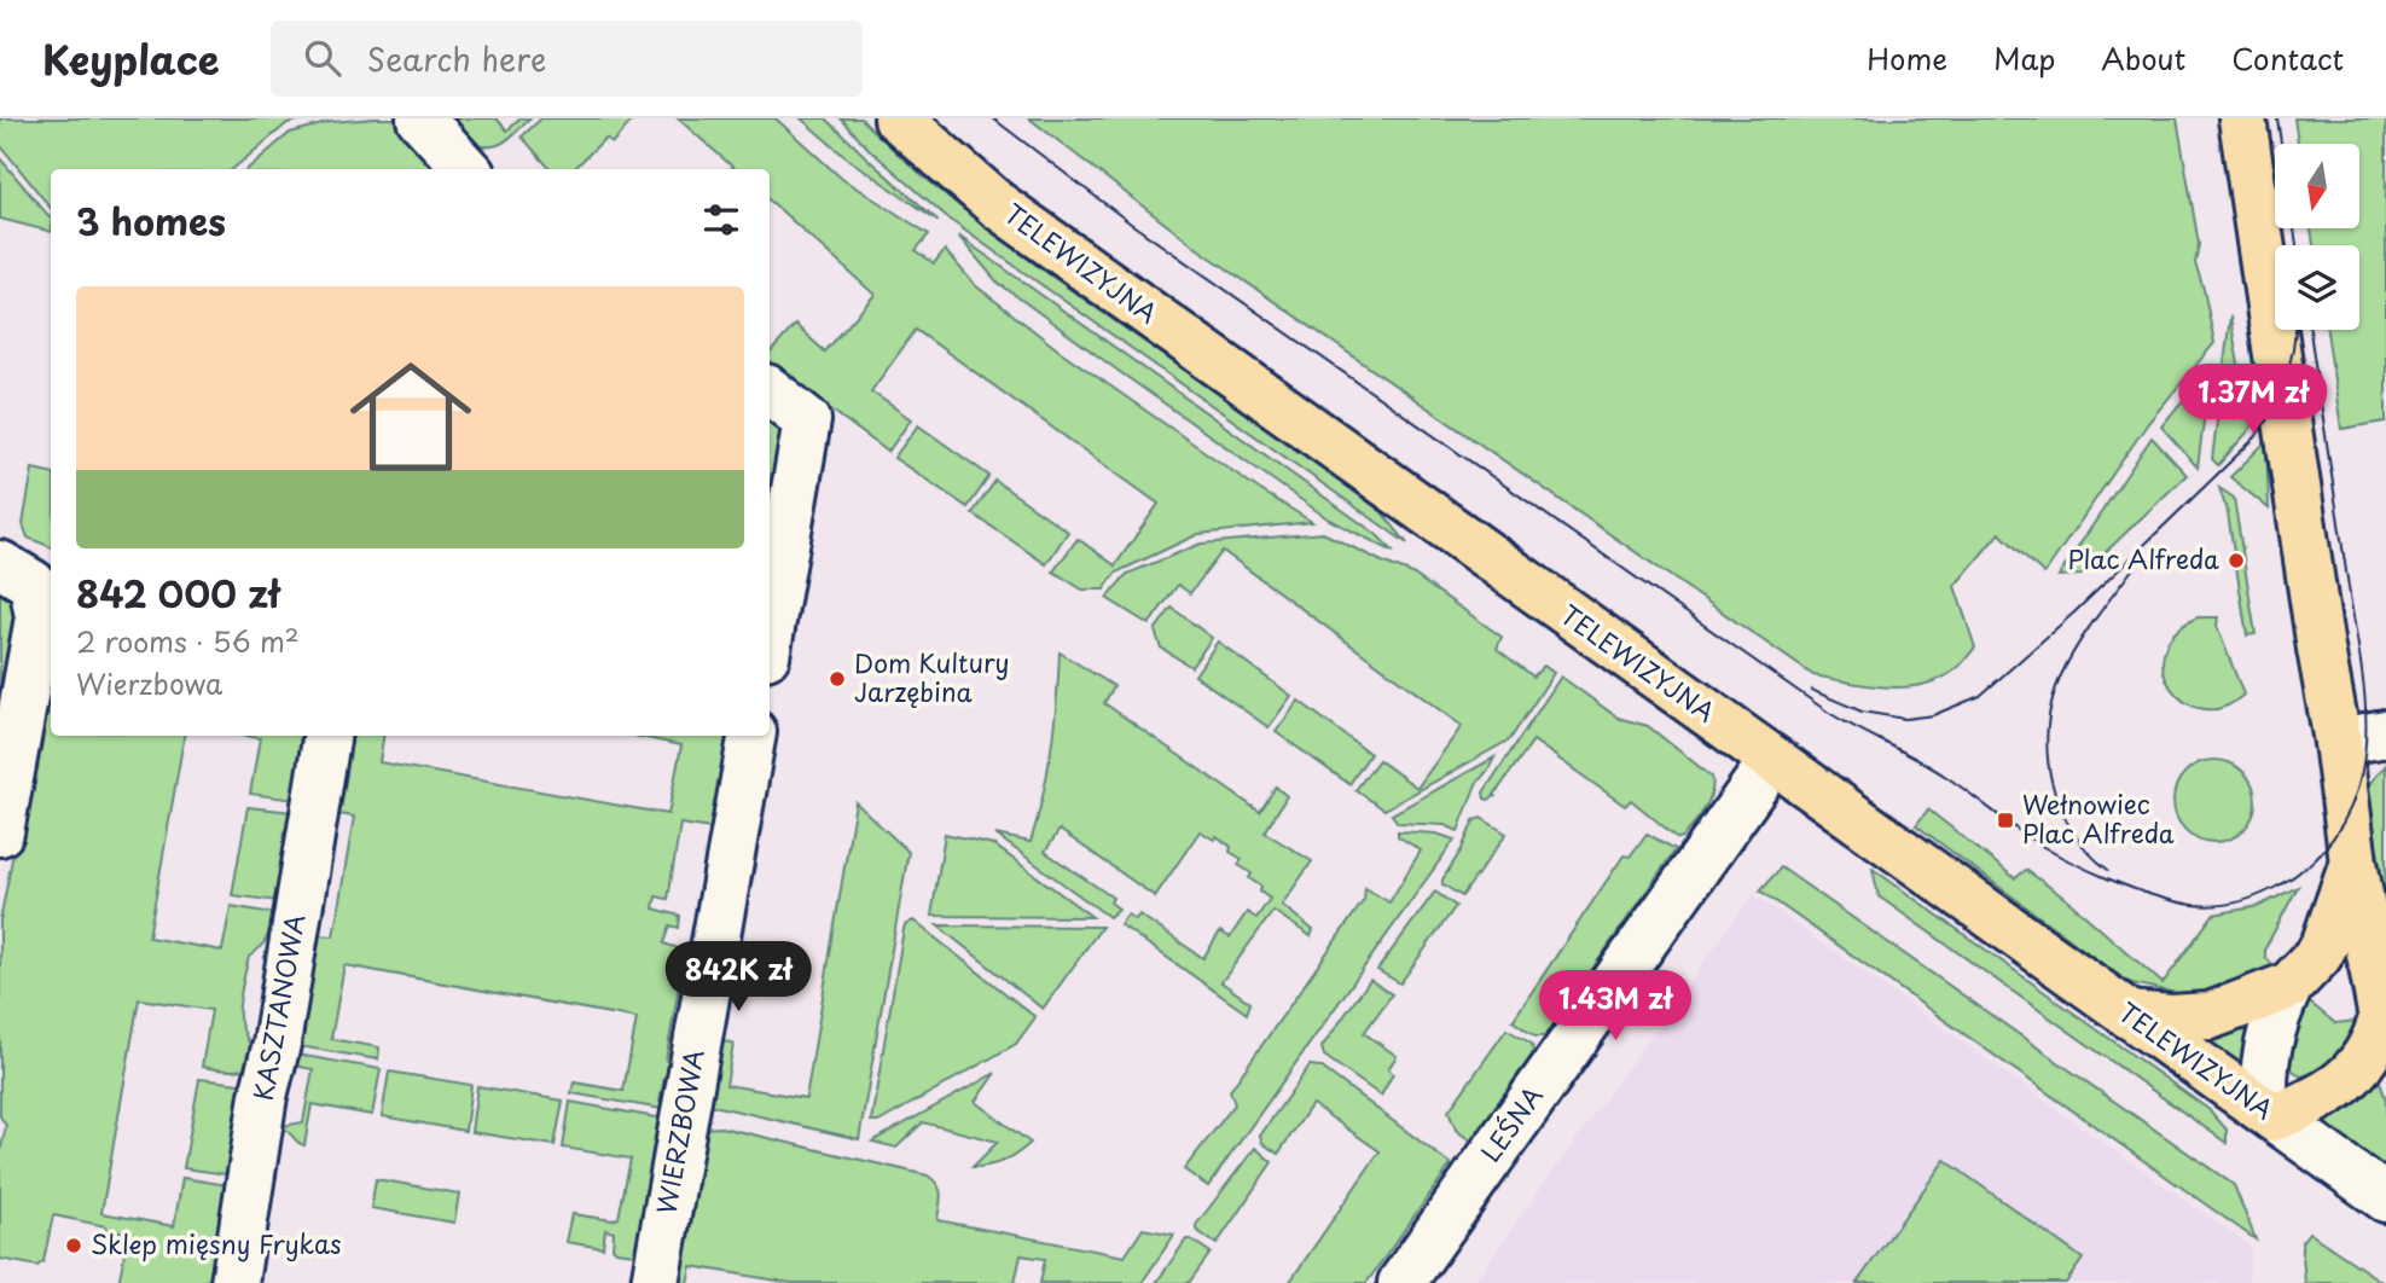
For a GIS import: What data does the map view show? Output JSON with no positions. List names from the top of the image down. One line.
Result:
{"streets":{"main road":["TELEWIZYJNA"],"street":["KASZTANOWA","LEŚNA","WIERZBOWA"]},"crossings":[["TELEWIZYJNA","LEŚNA"]],"places":{"other":["Plac Alfreda","Dom Kultury Jarzębina","Sklep mięsny Frykas"],"transit":["Wełnowiec Plac Alfreda"]},"north":"bottom","page":{"header":"Keyplace","search":"Search here","nav":["Home","Map","About","Contact"],"heading":"3 homes","list":[{"name":"842 000 zł","note":"2 rooms · 56 m² · Wierzbowa"}],"price":["1.37M zł","842K zł","1.43M zł"]}}
